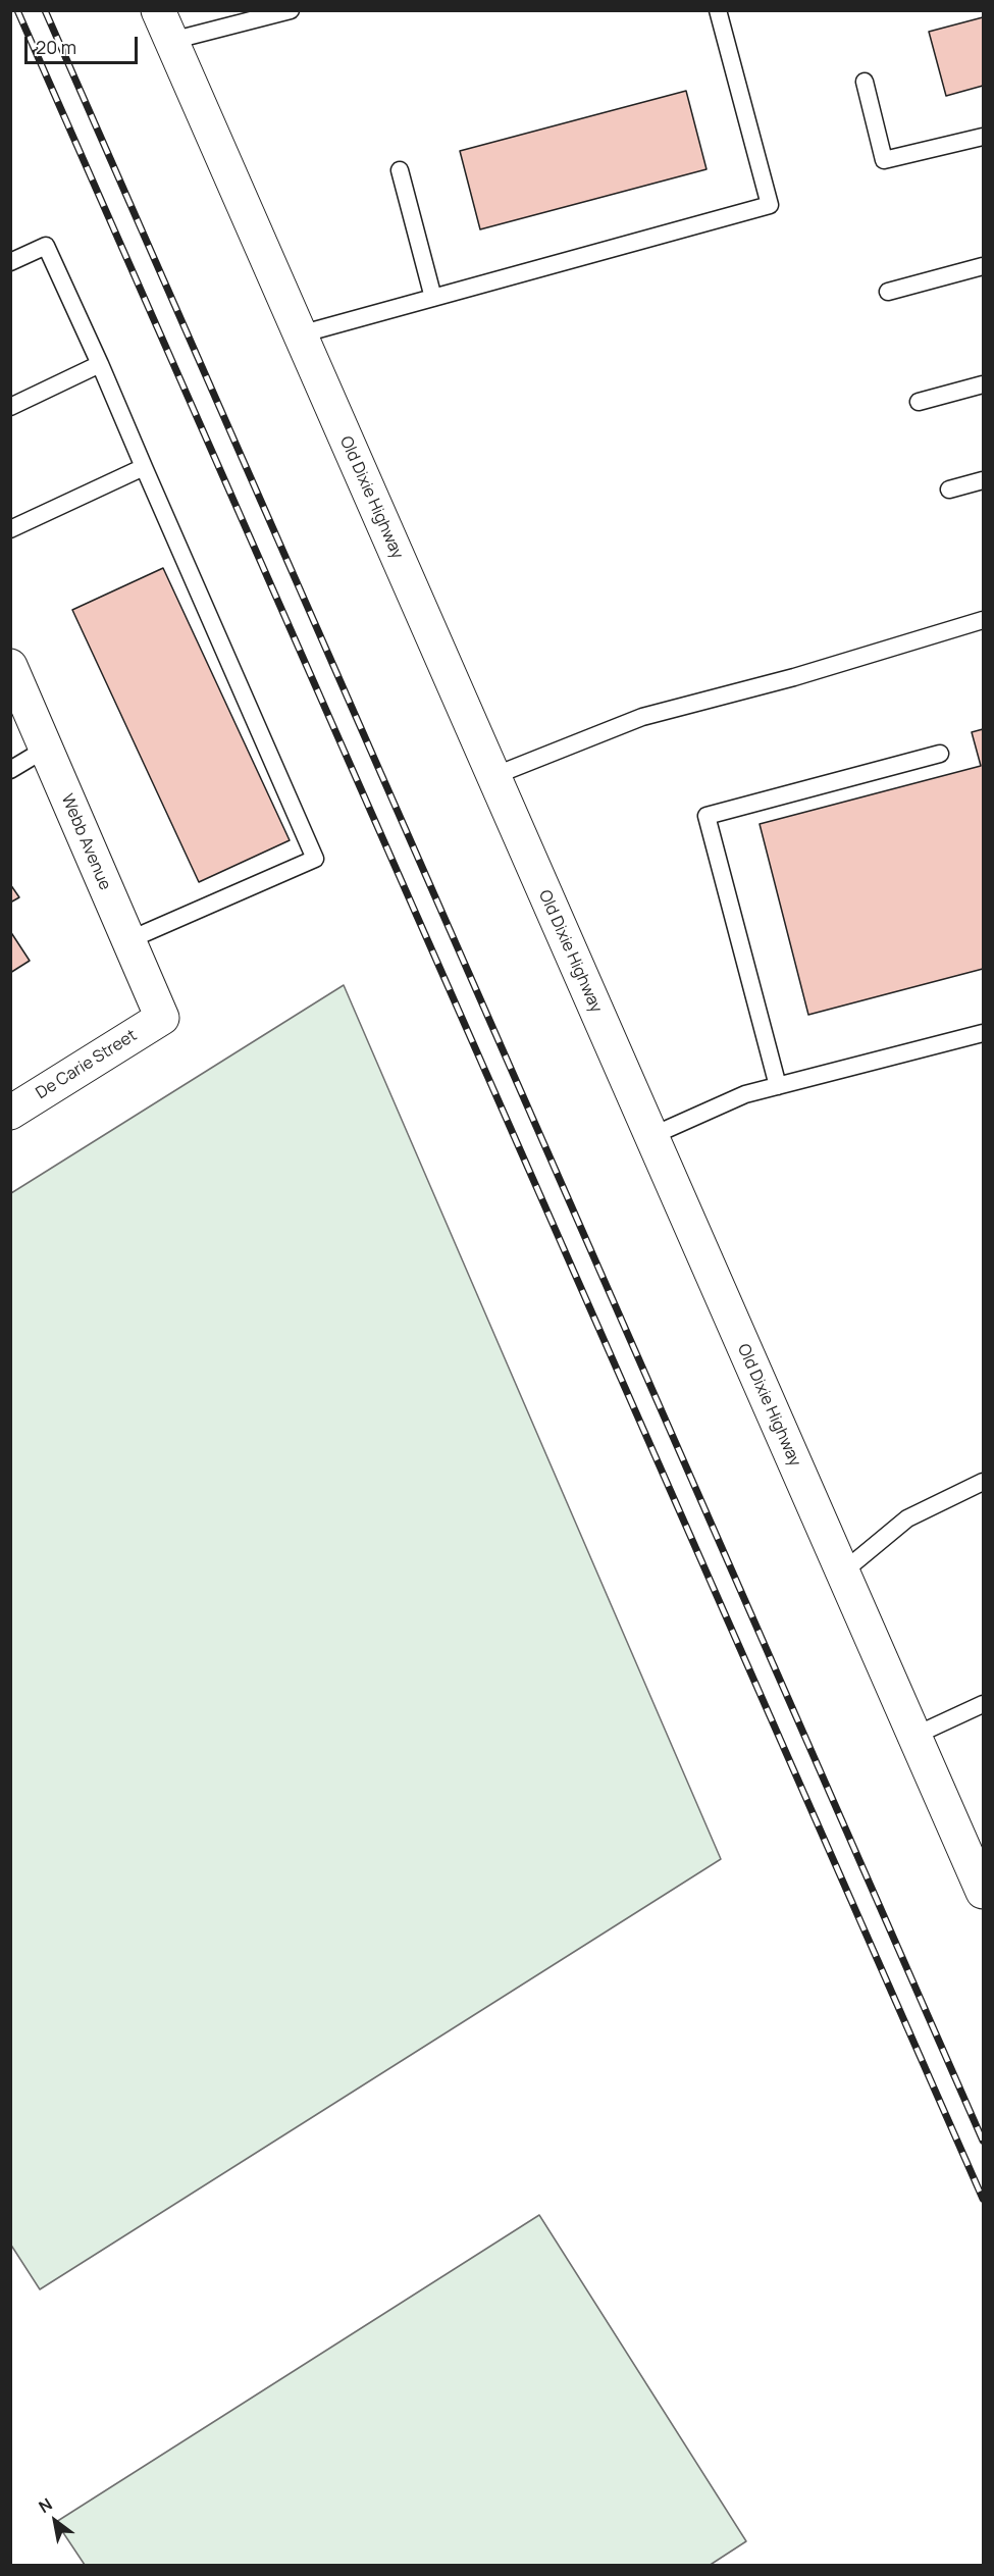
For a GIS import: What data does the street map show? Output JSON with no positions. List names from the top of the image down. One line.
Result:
{"streets":{"street":["Old Dixie Highway","Webb Avenue","De Carie Street"]},"crossings":[["Webb Avenue","De Carie Street"]],"scale_bar":"20 m","north":"top left"}
